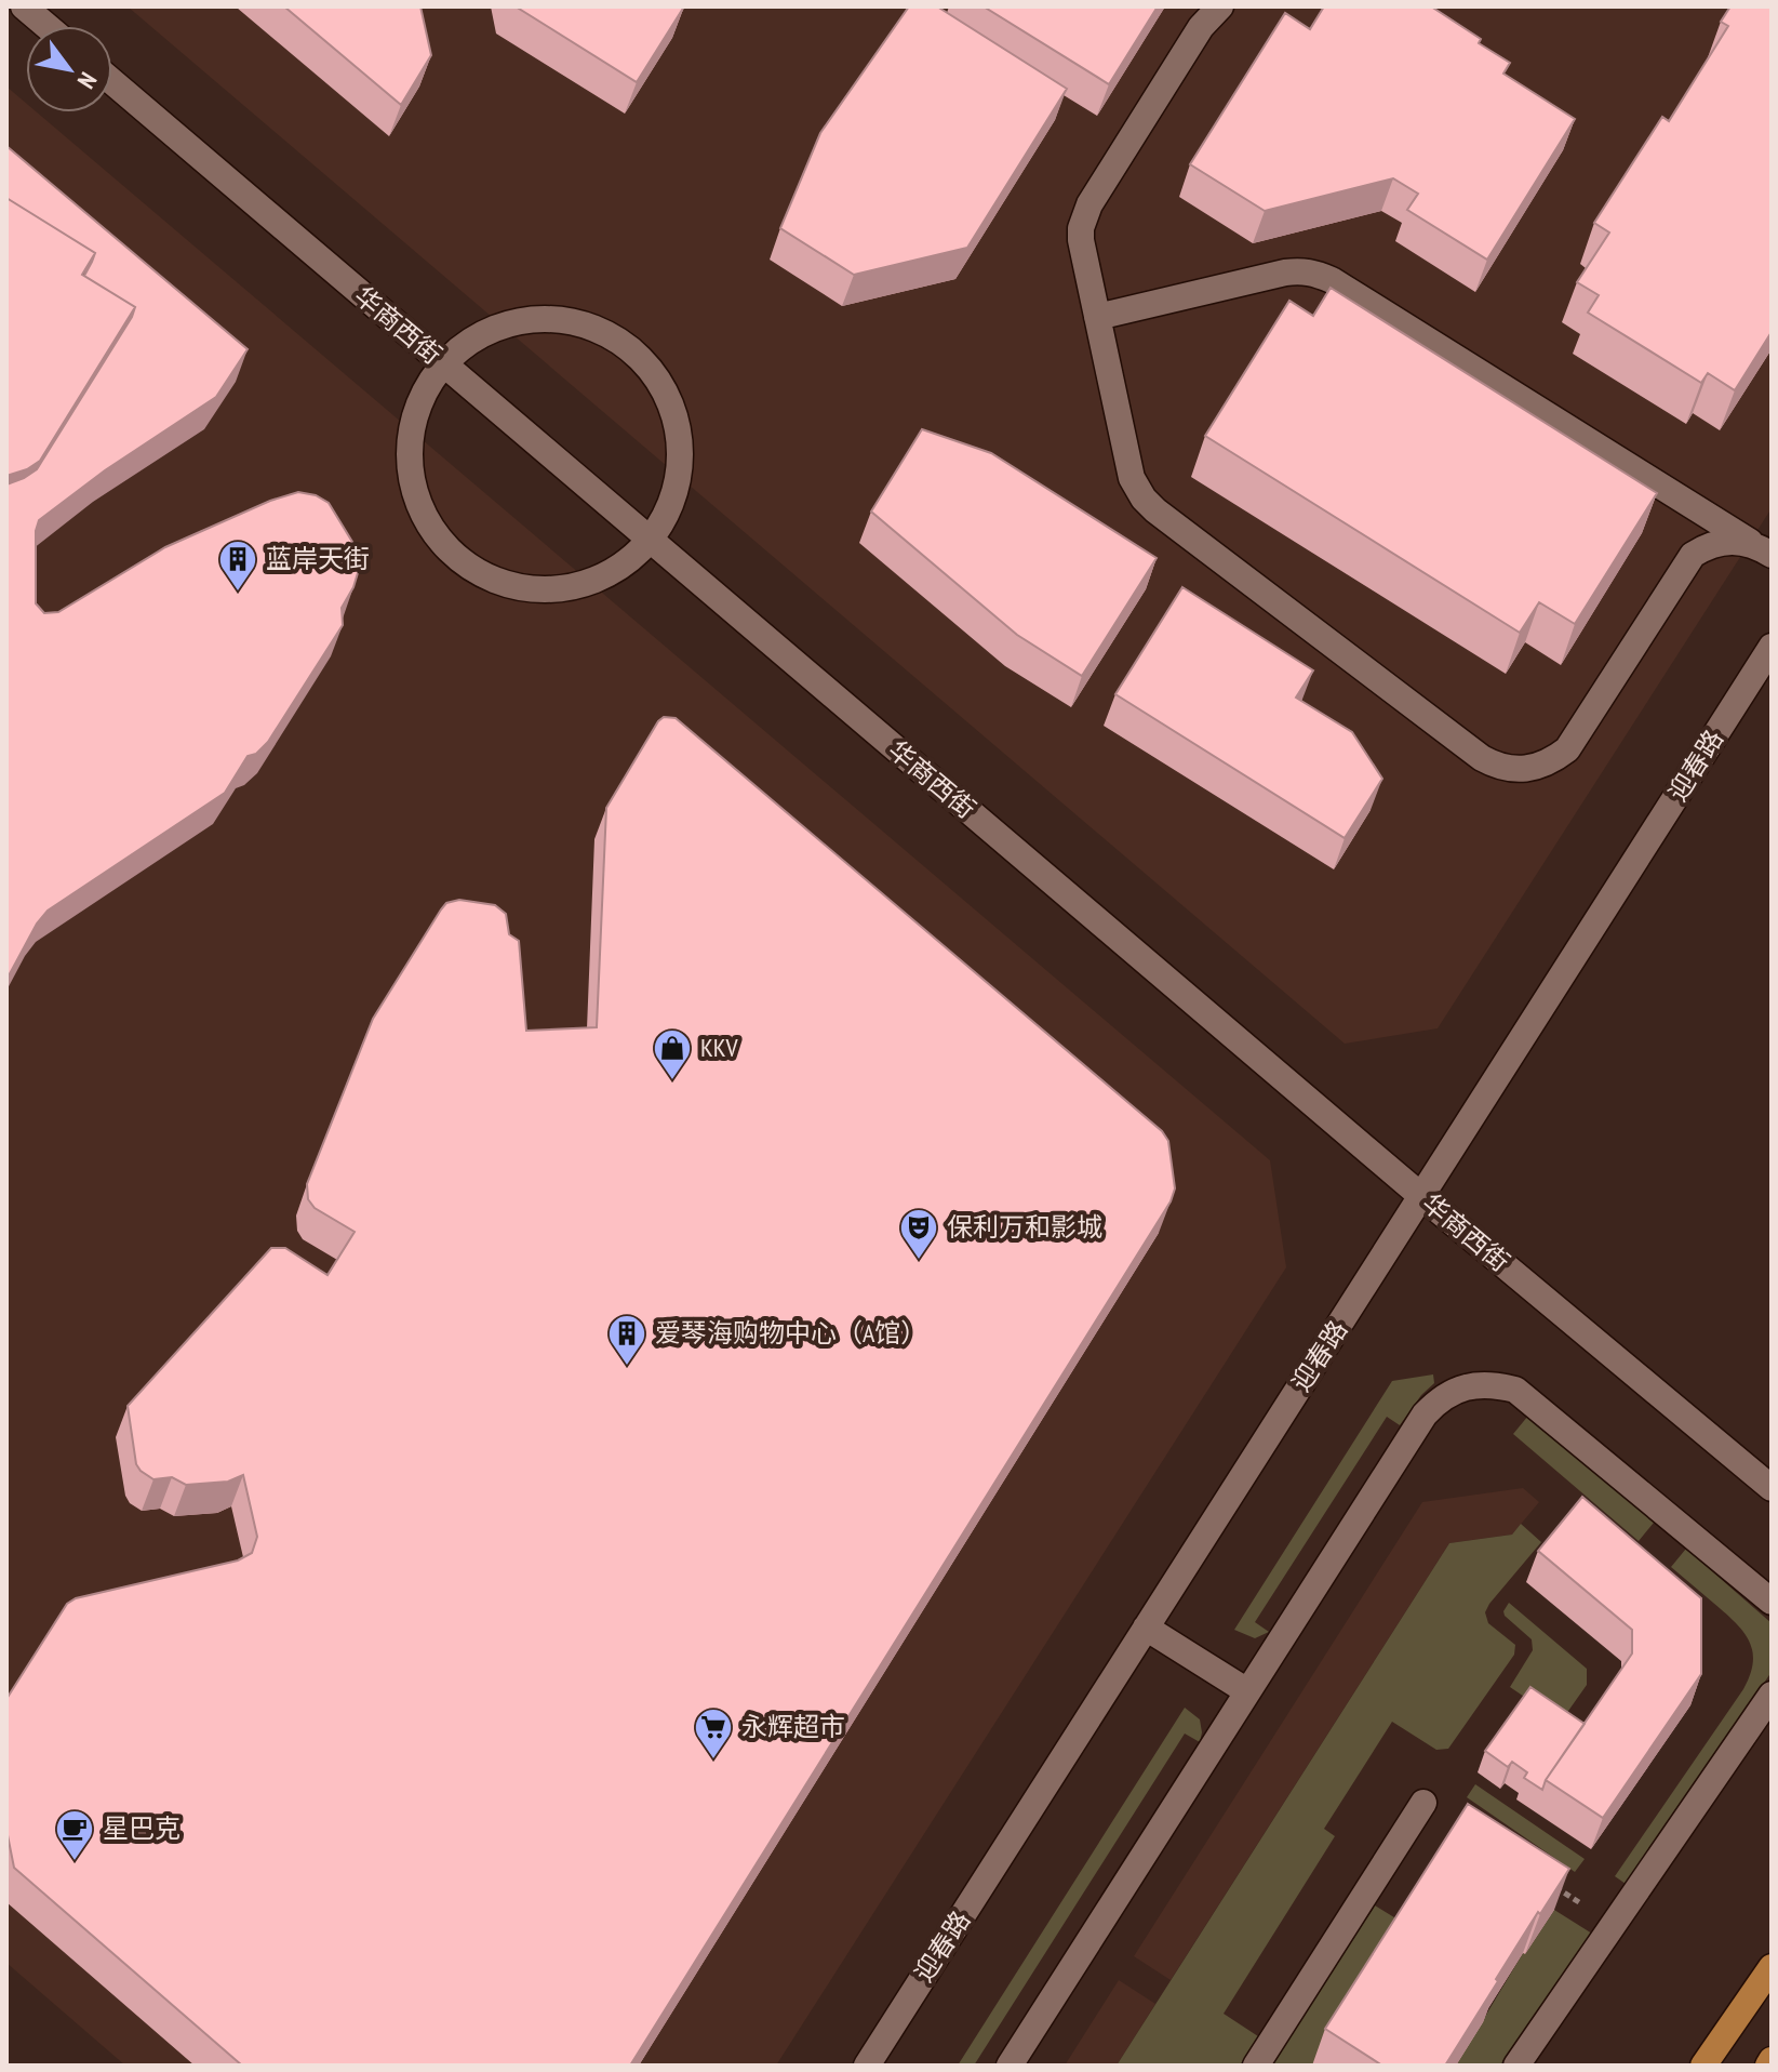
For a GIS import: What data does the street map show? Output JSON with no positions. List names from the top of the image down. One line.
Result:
{"streets":{"street":["华商西街","迎春路"]},"crossings":[["华商西街","迎春路"]],"places":{"building":["蓝岸天街","爱琴海购物中心（A馆）"],"shop":["KKV"],"theatre":["保利万和影城"],"supermarket":["永辉超市"],"cafe":["星巴克"]},"north":"bottom right"}
